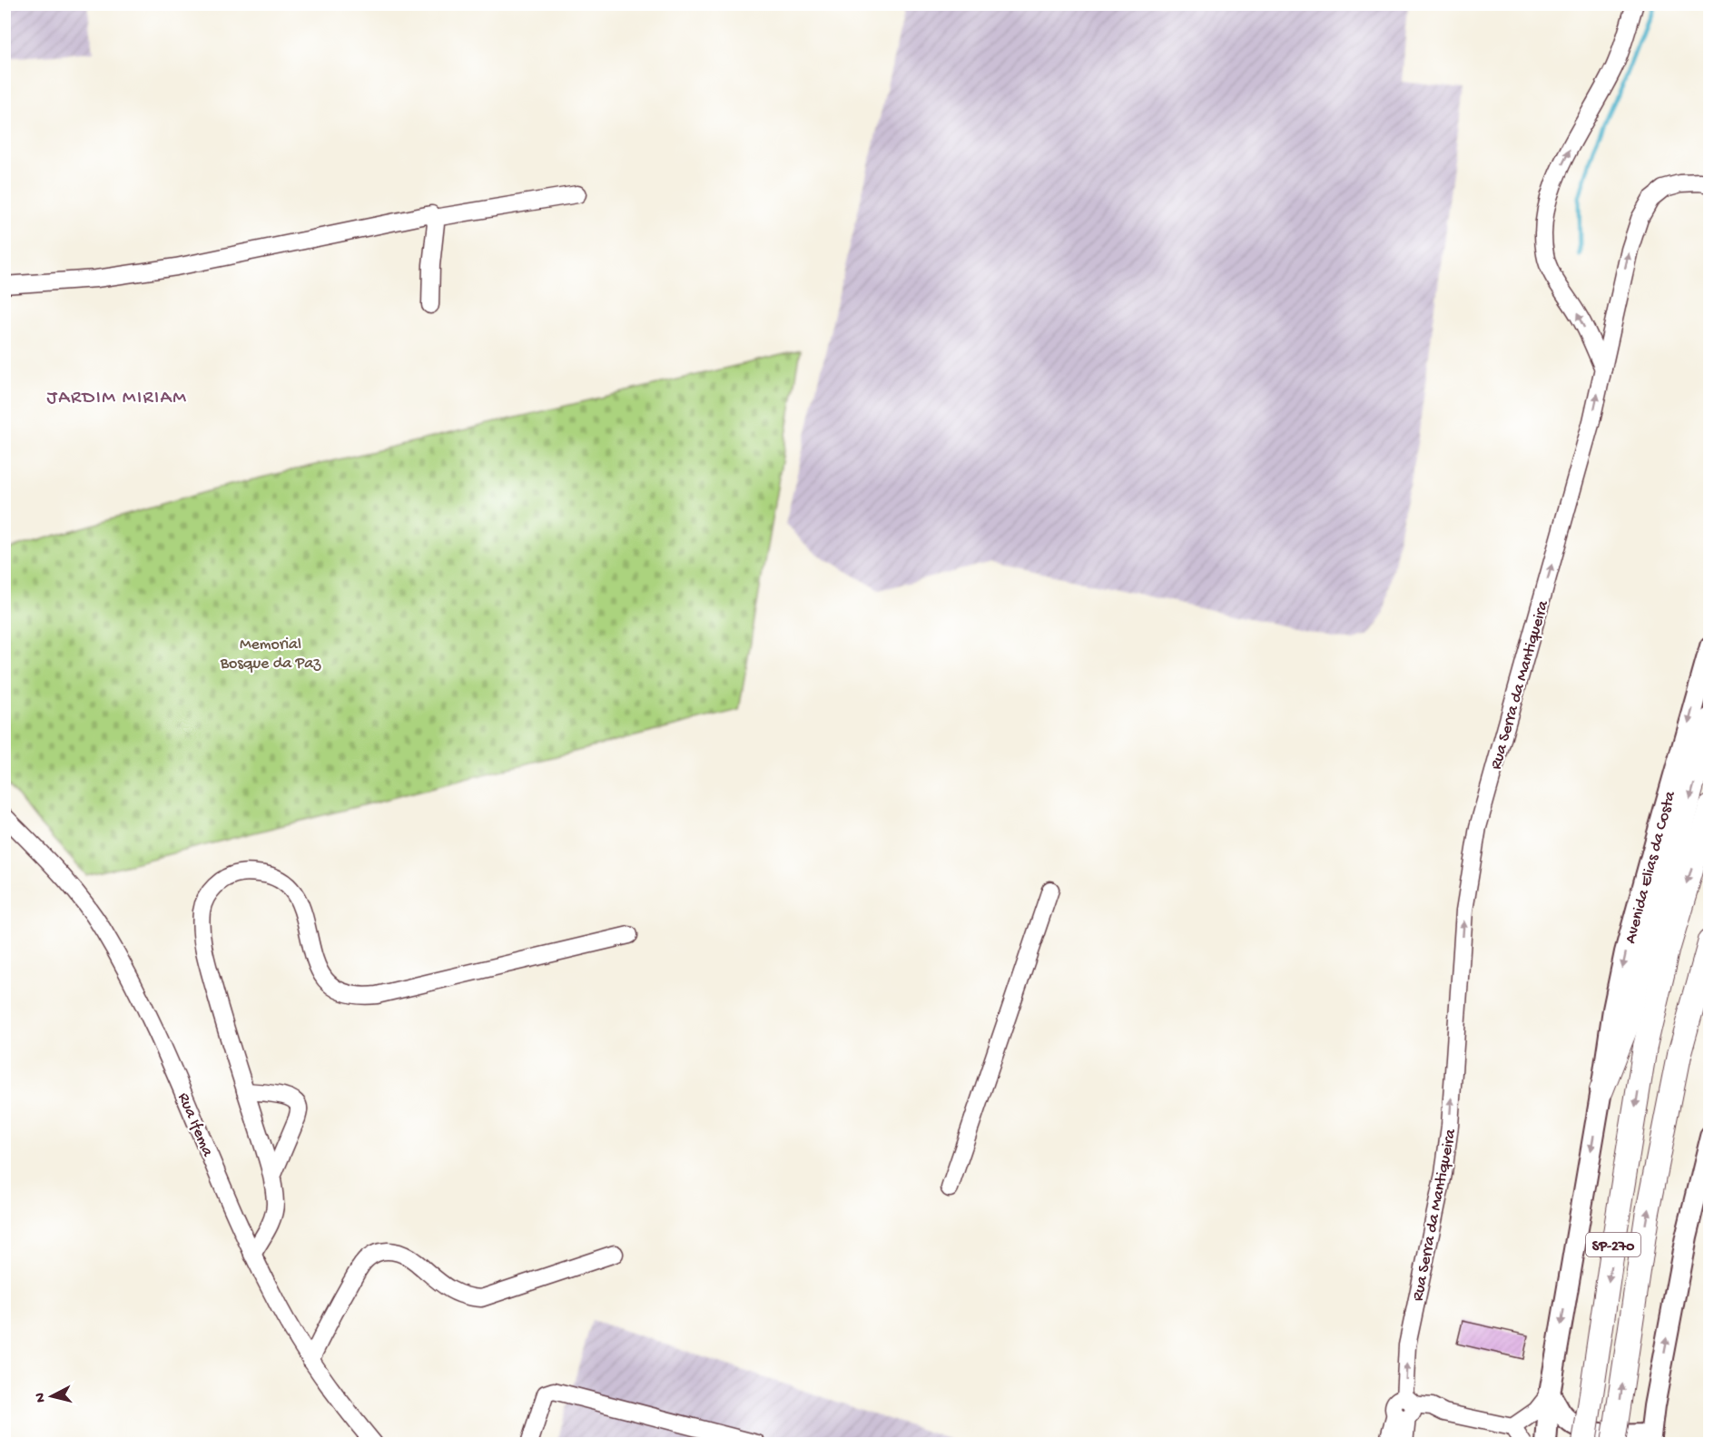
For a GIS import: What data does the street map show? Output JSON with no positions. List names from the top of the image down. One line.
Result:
{"streets":{"highway":["SP-270"],"main road":["Avenida Elias da Costa"],"street":["Rua Serra da Mantiqueira","Rua Ifema"]},"one_way":["Rua Serra da Mantiqueira"],"districts":["JARDIM MIRIAM"],"parks":["Memorial Bosque da Paz"],"north":"left"}
